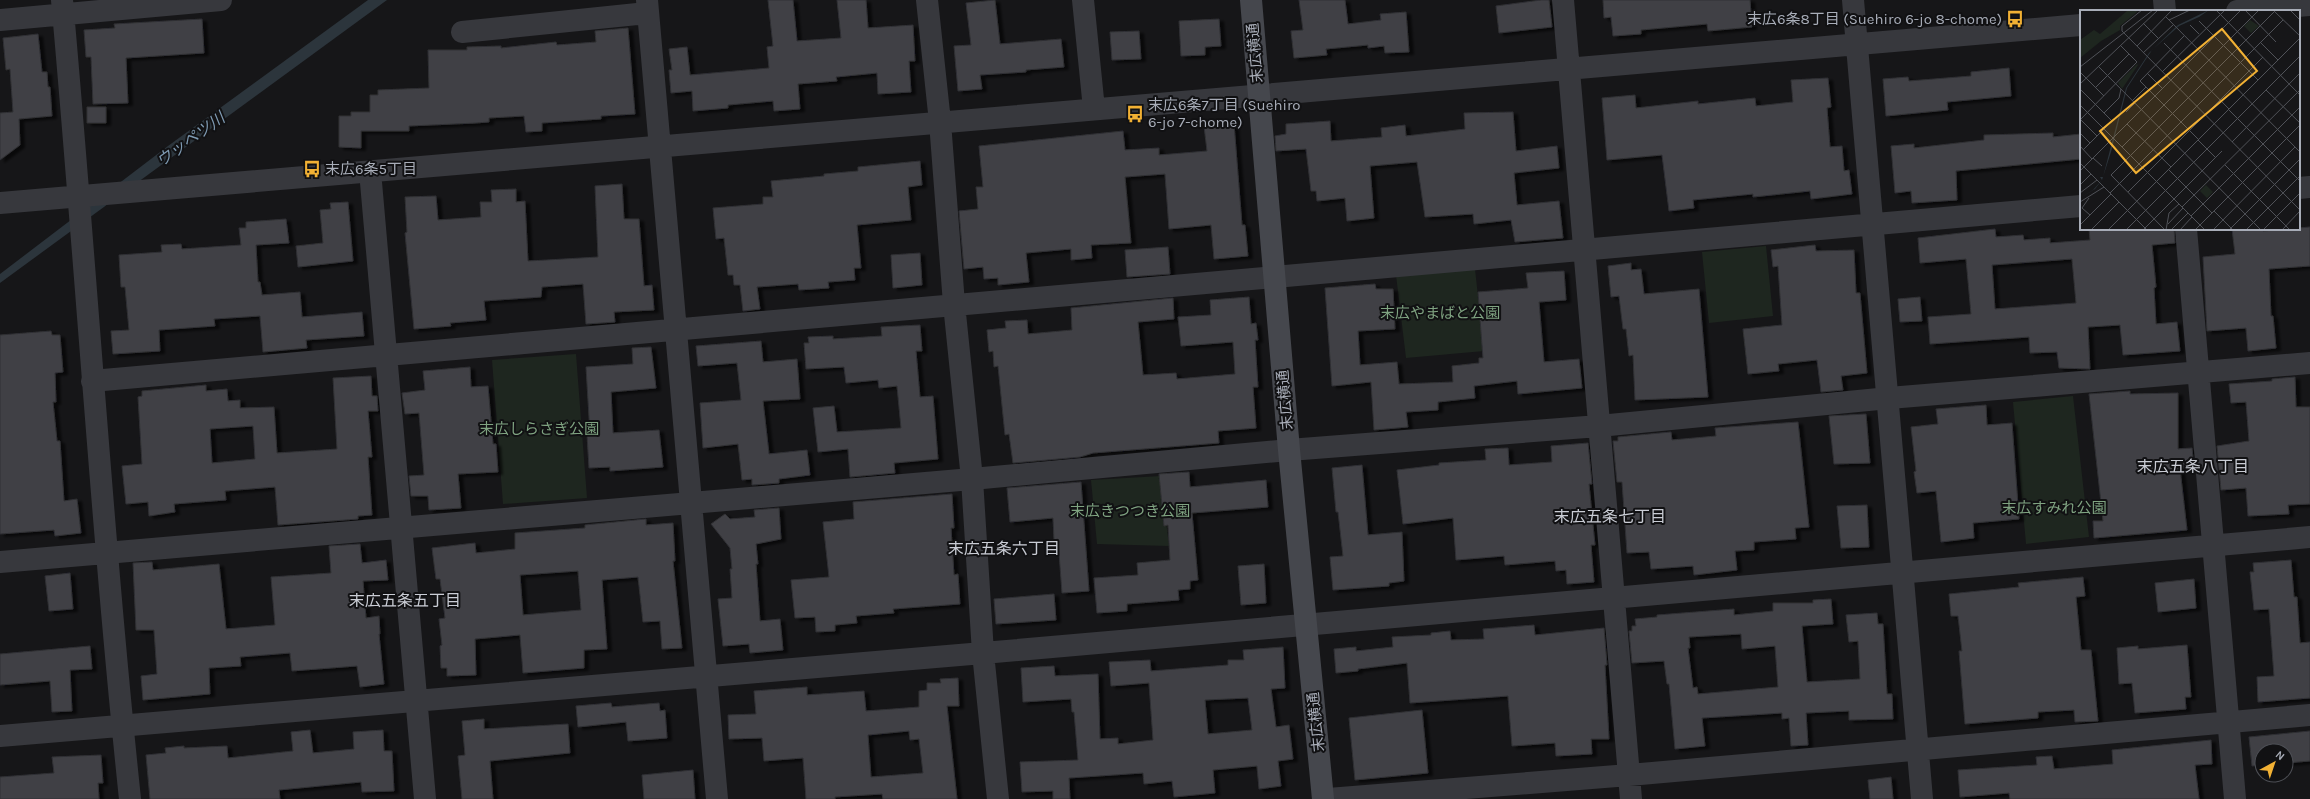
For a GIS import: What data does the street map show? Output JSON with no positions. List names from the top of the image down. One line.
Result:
{"streets":{"street":["末広横通"]},"districts":["末広五条八丁目","末広五条七丁目","末広五条六丁目","末広五条五丁目"],"water":["ウッペツ川"],"parks":["末広やまばと公園","末広しらさぎ公園","末広すみれ公園","末広きつつき公園"],"places":{"bus stop":["末広6条8丁目 (Suehiro 6-jo 8-chome)","末広6条7丁目 (Suehiro 6-jo 7-chome)","末広6条5丁目"]},"north":"top right"}
